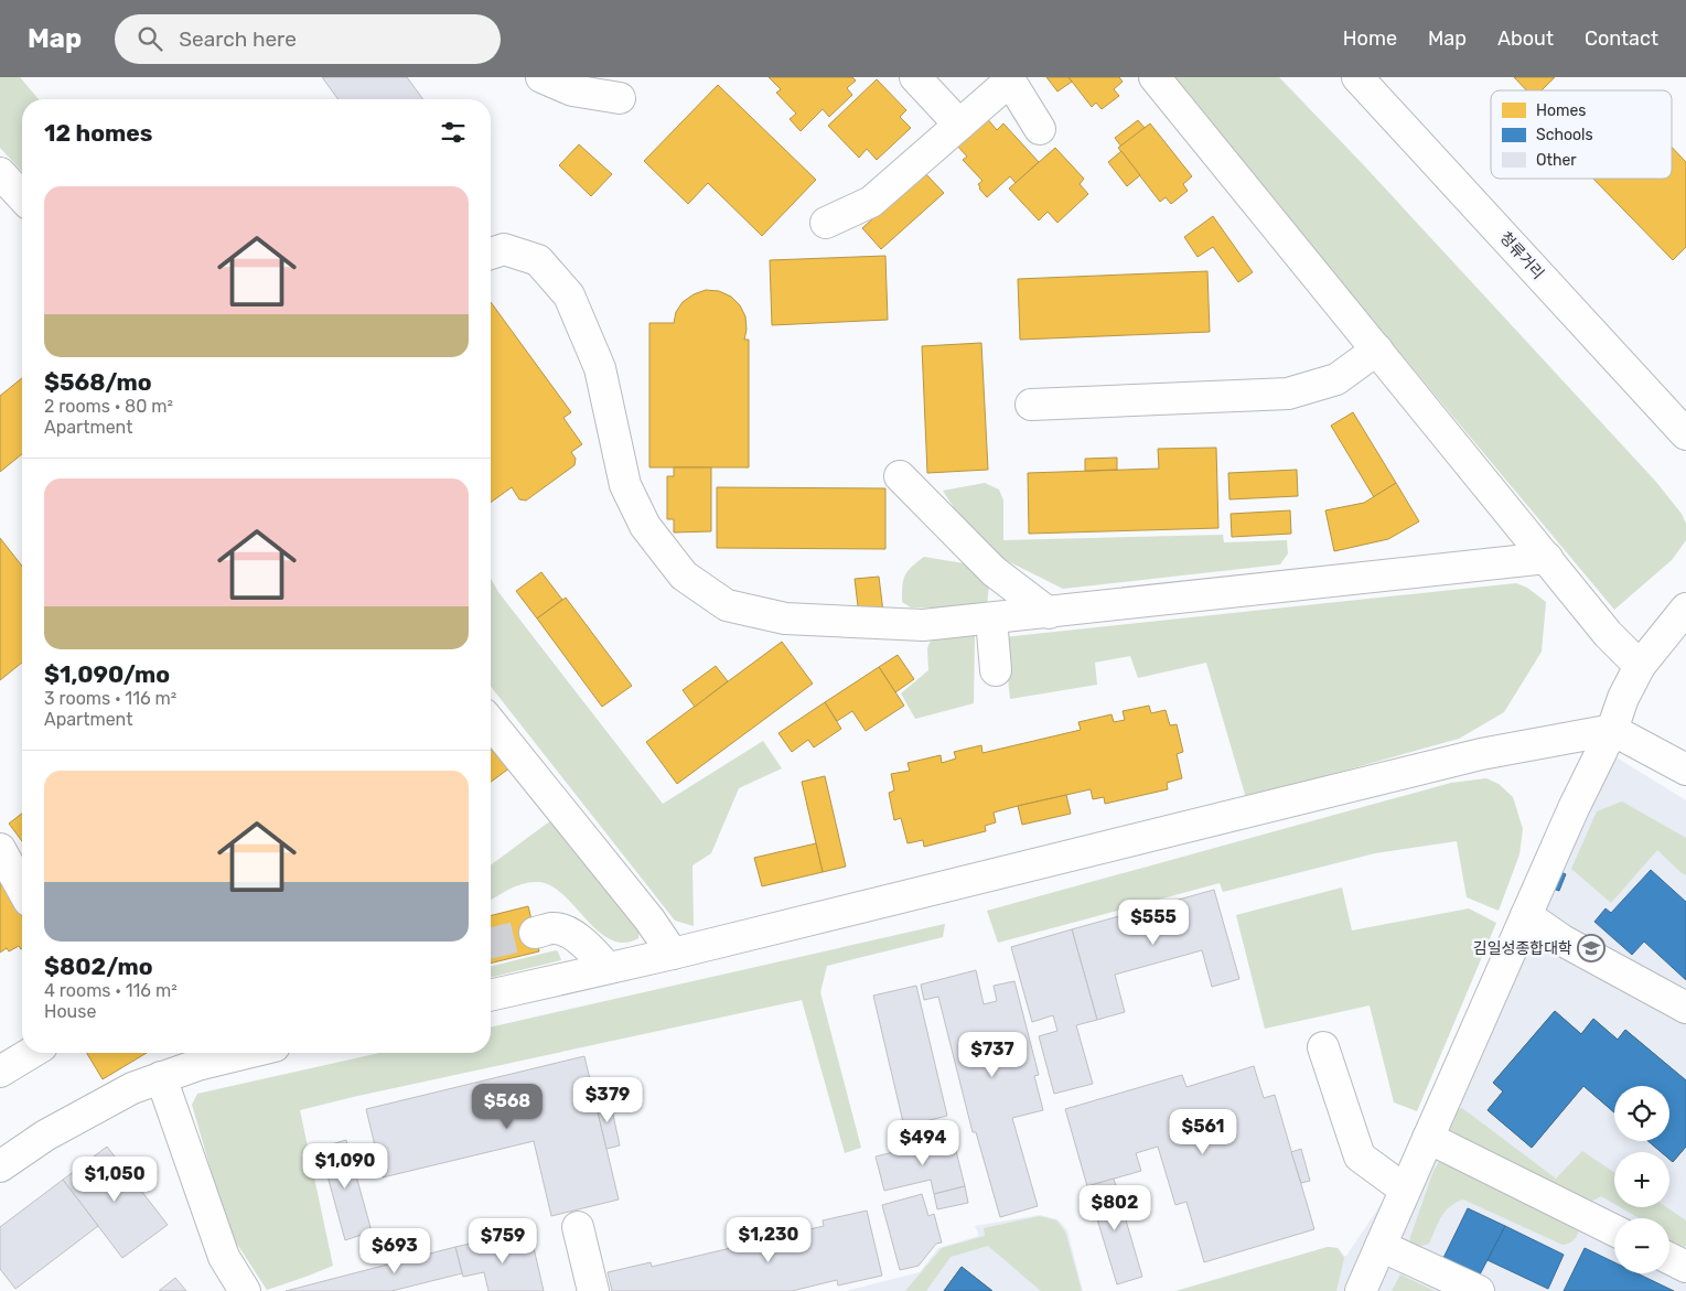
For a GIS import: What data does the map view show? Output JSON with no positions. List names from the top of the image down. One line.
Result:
{"streets":{"street":["청류거리"]},"places":{"school or university":["김일성종합대학"]},"legend":["Homes","Schools","Other"],"page":{"header":"Map","search":"Search here","nav":["Home","Map","About","Contact"],"heading":"12 homes","list":[{"name":"$568/mo","note":"2 rooms · 80 m² · Apartment"},{"name":"$1,090/mo","note":"3 rooms · 116 m² · Apartment"},{"name":"$802/mo","note":"4 rooms · 116 m² · House"}],"price":["$555","$737","$379","$568","$561","$494","$1,090","$1,050","$802","$1,230","$759","$693"],"map_buttons":["+","−"]}}
